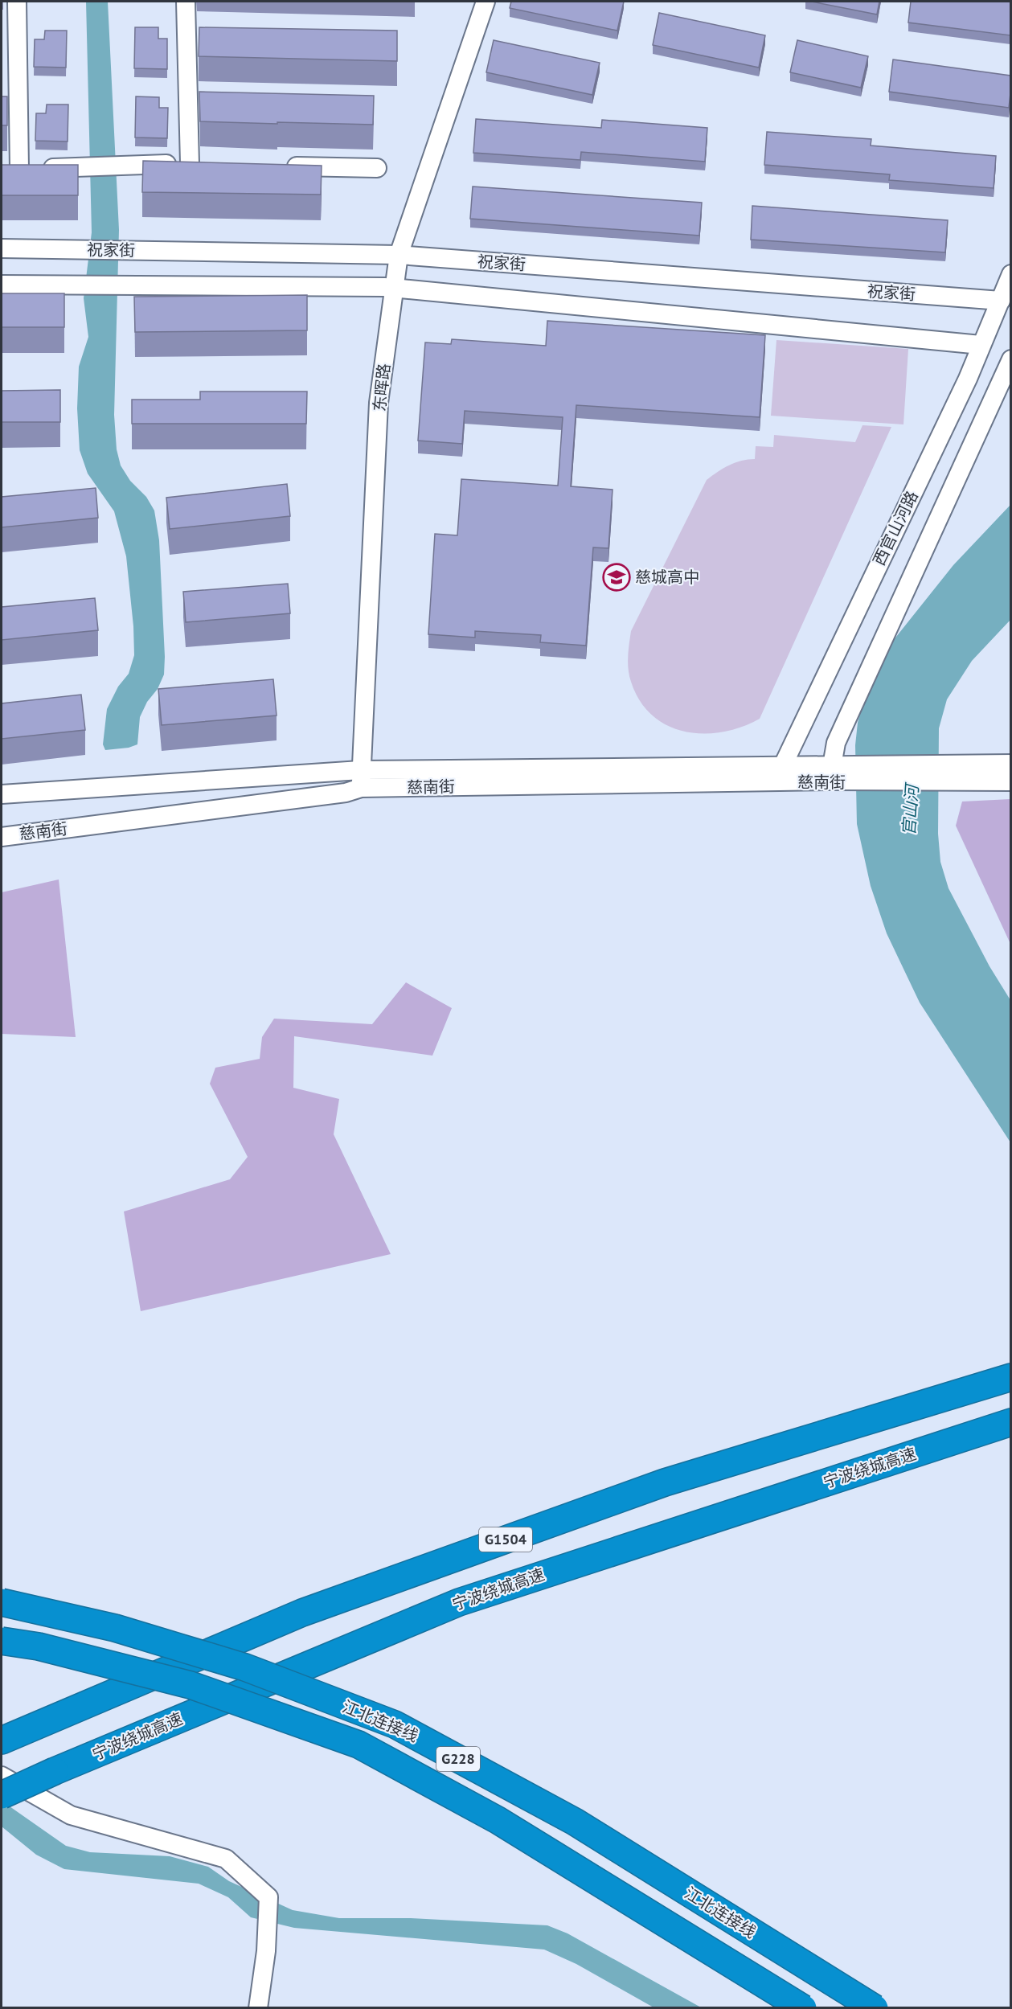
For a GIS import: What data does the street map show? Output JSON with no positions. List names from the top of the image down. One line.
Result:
{"streets":{"highway":["宁波绕城高速","G1504","江北连接线","G228"],"street":["祝家街","东晖路","西官山河路","慈南街"]},"crossings":[["祝家街","东晖路"],["祝家街","西官山河路"],["东晖路","慈南街"],["西官山河路","慈南街"]],"water":["官山河"],"places":{"school or university":["慈城高中"]}}
